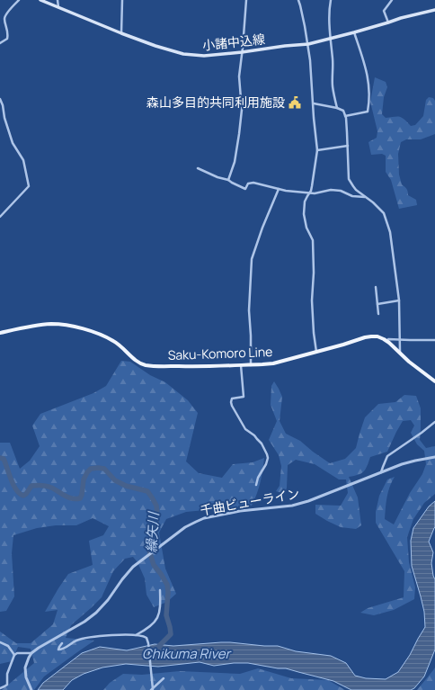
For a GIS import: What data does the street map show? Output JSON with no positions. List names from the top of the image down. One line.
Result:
{"streets":{"main road":["小諸中込線","Saku-Komoro Line"],"street":["千曲ビューライン"]},"water":["繰矢川","Chikuma River"],"places":{"public building":["森山多目的共同利用施設"]}}
